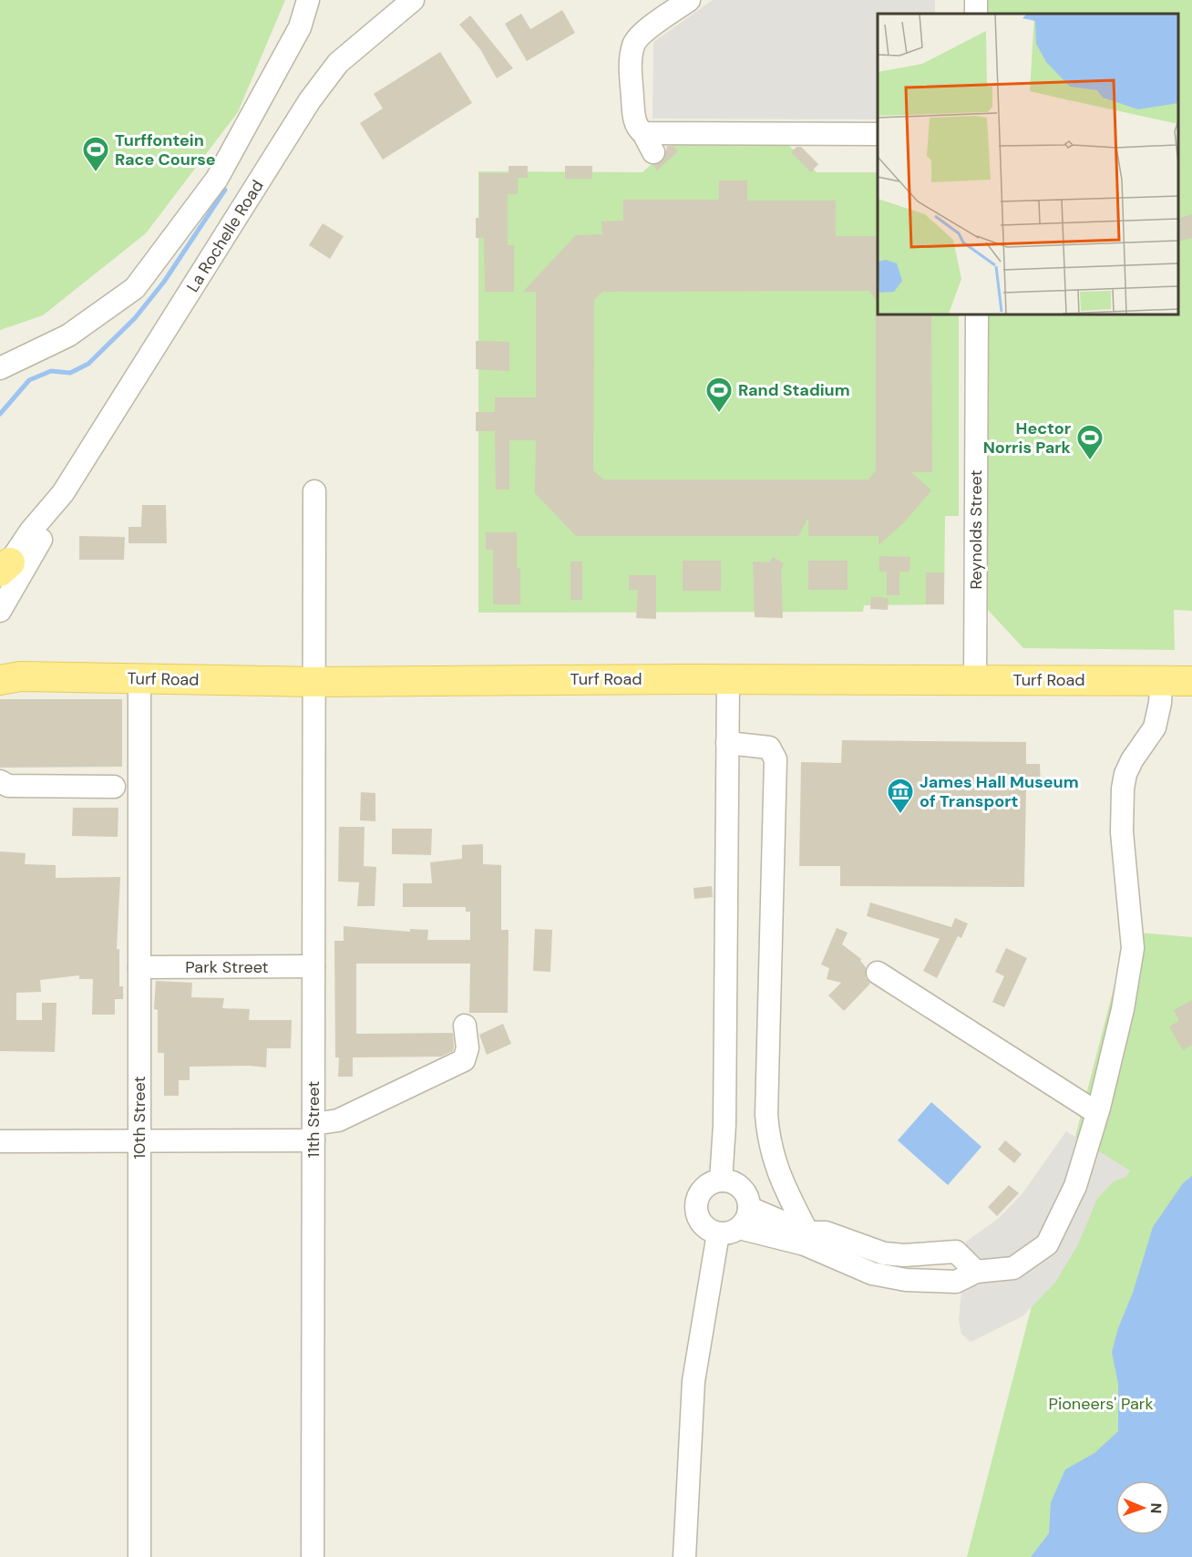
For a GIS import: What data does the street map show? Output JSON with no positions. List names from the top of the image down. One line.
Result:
{"streets":{"main road":["Turf Road"],"street":["La Rochelle Road","Reynolds Street","Park Street","10th Street","11th Street"]},"crossings":[["Reynolds Street","Turf Road"],["Turf Road","10th Street"],["Turf Road","11th Street"],["Park Street","10th Street"],["Park Street","11th Street"]],"parks":["Pioneers' Park"],"places":{"sports":["Turffontein Race Course","Rand Stadium","Hector Norris Park"],"museum":["James Hall Museum of Transport"]},"north":"right"}
